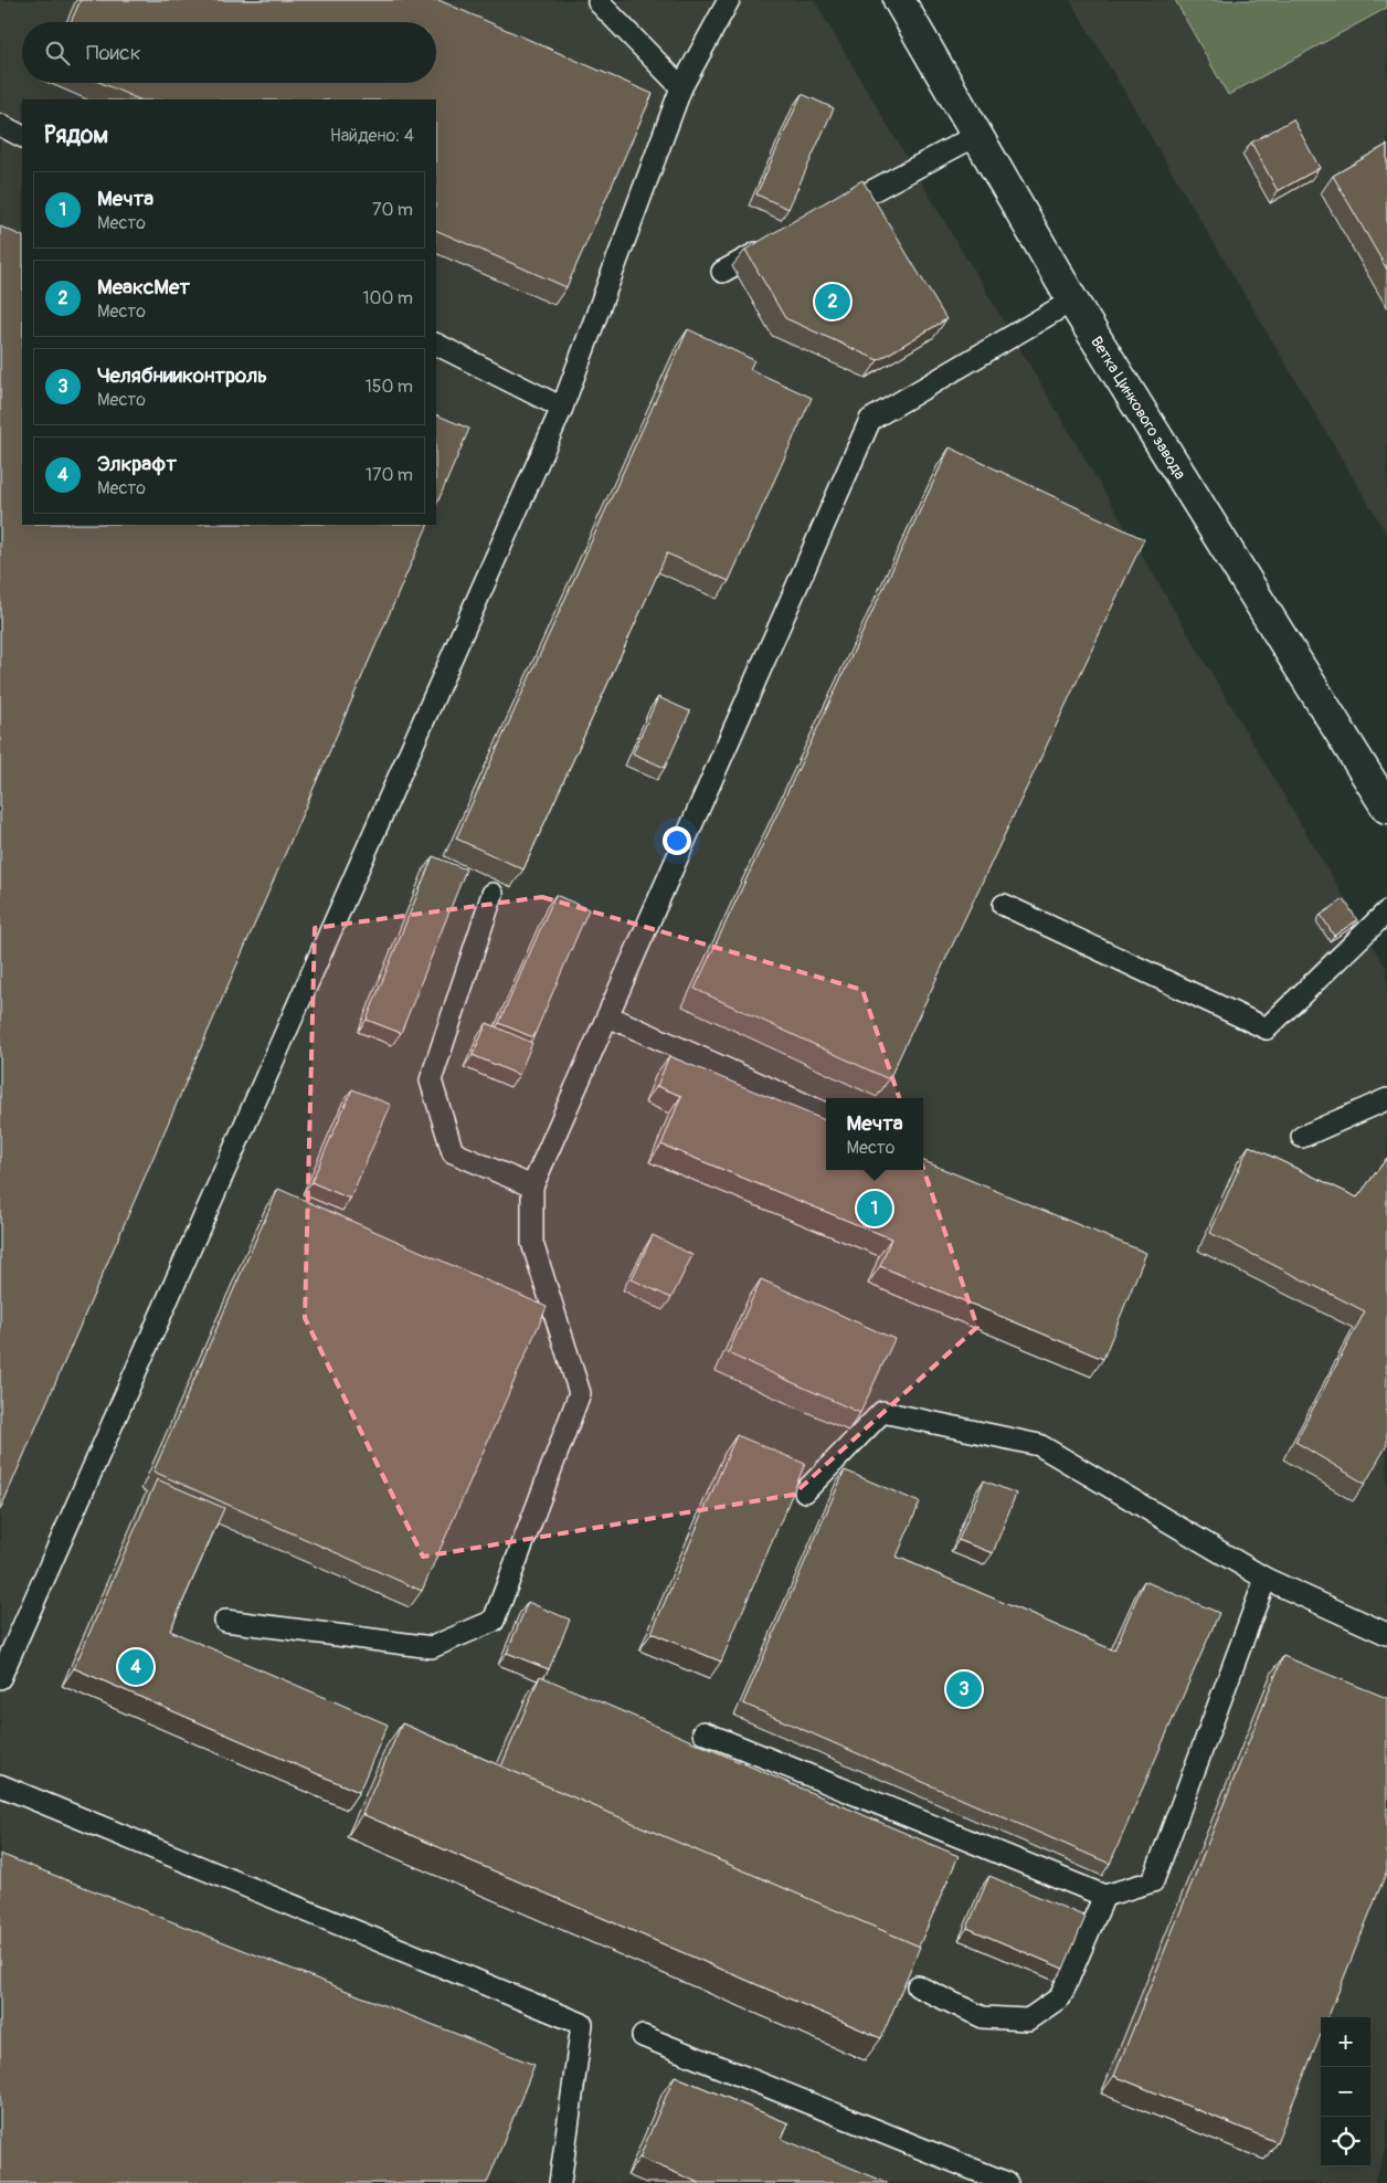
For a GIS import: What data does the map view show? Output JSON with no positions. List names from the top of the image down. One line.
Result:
{"streets":{"street":["Ветка Цинкового завода"]},"page":{"search":"Поиск","heading":["Рядом","Найдено: 4"],"list":[{"mark":"1","name":"Мечта","note":"Место","value":"70 m"},{"mark":"2","name":"МеаксМет","note":"Место","value":"100 m"},{"mark":"3","name":"Челябнииконтроль","note":"Место","value":"150 m"},{"mark":"4","name":"Элкрафт","note":"Место","value":"170 m"}],"pins":["2","1","4","3"],"popup":["Мечта","Место"],"map_buttons":["+","−"]}}
